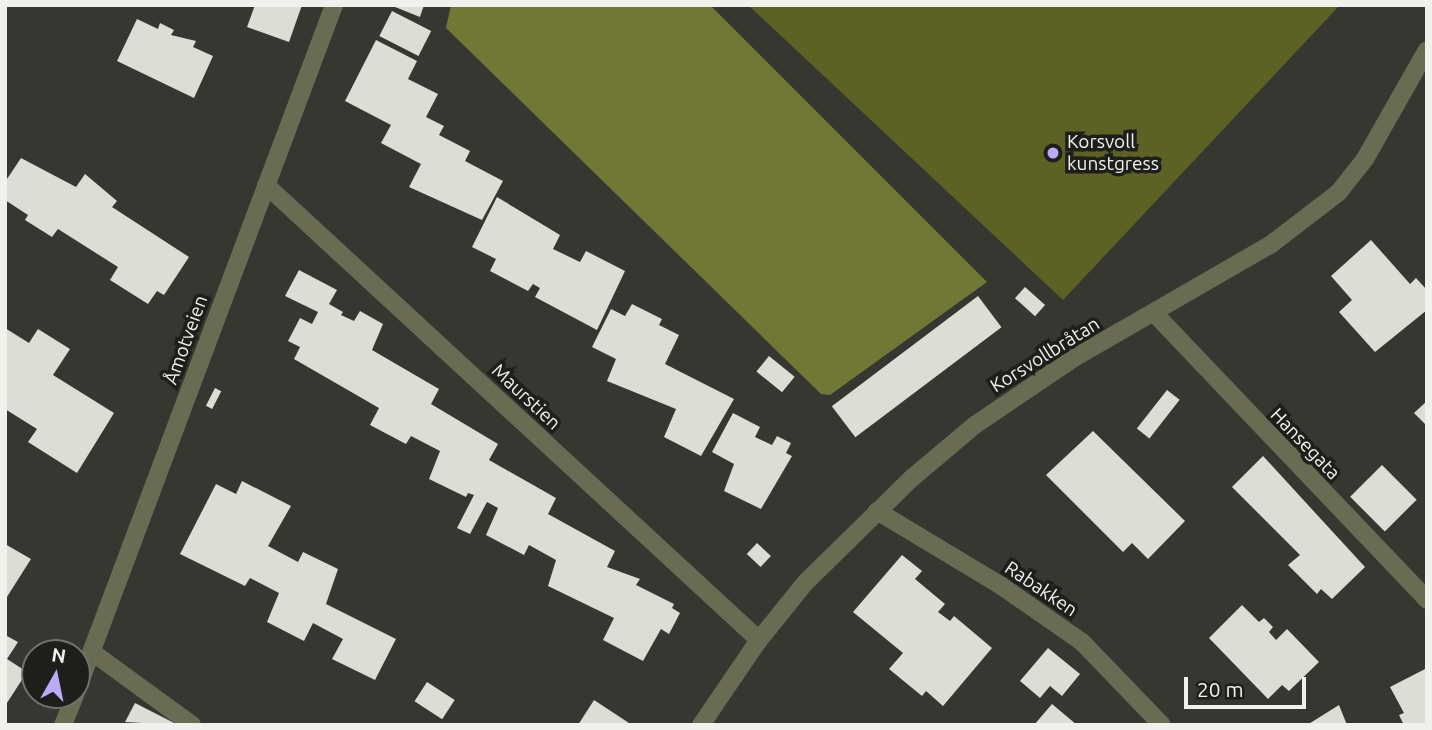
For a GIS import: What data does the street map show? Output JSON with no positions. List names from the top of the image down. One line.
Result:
{"streets":{"street":["Åmotveien","Korsvollbråtan","Maurstien","Hansegata","Rabakken"]},"crossings":[["Åmotveien","Maurstien"],["Korsvollbråtan","Maurstien"],["Korsvollbråtan","Hansegata"],["Korsvollbråtan","Rabakken"]],"places":["Korsvoll kunstgress"],"scale_bar":"20 m","north":"top"}
